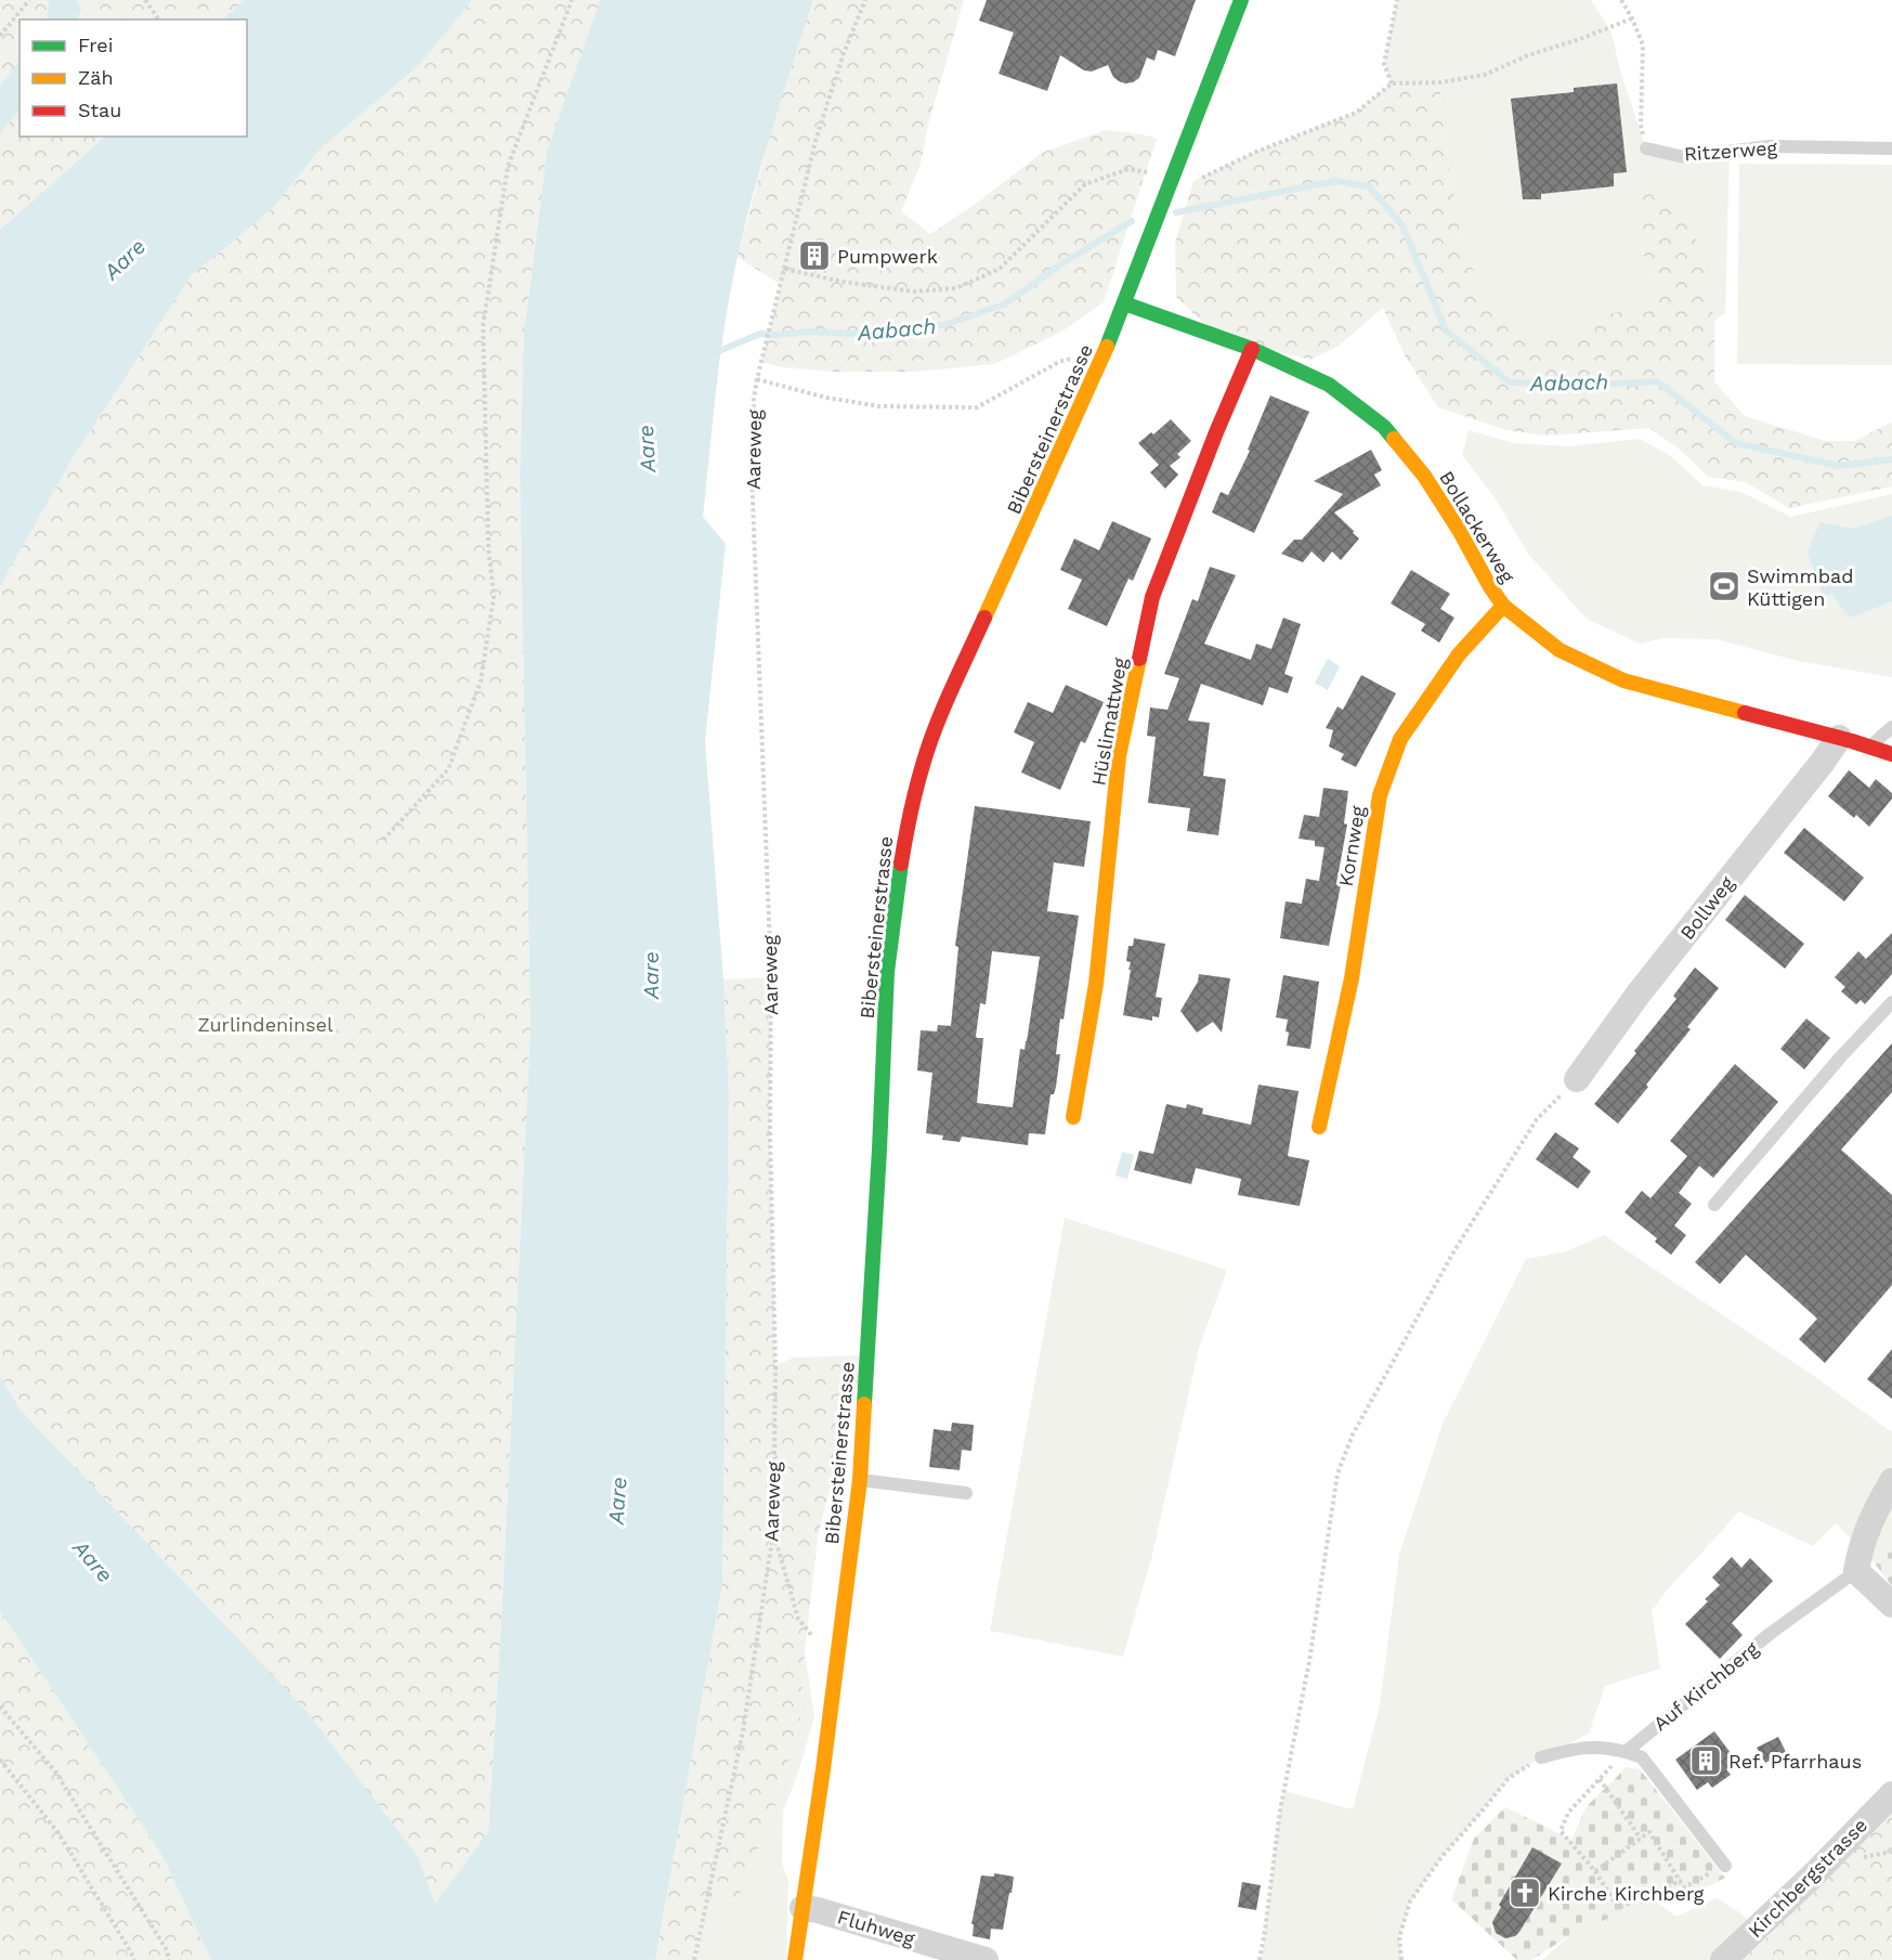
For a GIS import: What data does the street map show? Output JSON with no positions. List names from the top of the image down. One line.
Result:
{"streets":{"street":["Bibersteinerstrasse","Bollackerweg","Hüslimattweg","Kornweg","Bollweg","Kirchbergstrasse","Fluhweg"],"lane":["Ritzerweg","Auf Kirchberg"],"path":["Aareweg"]},"crossings":[["Bibersteinerstrasse","Bollackerweg"],["Bibersteinerstrasse","Fluhweg"],["Bollackerweg","Hüslimattweg"],["Bollackerweg","Kornweg"],["Bollackerweg","Bollweg"]],"water":["Aare","Aabach"],"parks":["Zurlindeninsel"],"places":{"building":["Pumpwerk","Ref. Pfarrhaus"],"sports":["Swimmbad Küttigen"],"church":["Kirche Kirchberg"]},"legend":["Frei","Zäh","Stau"]}
